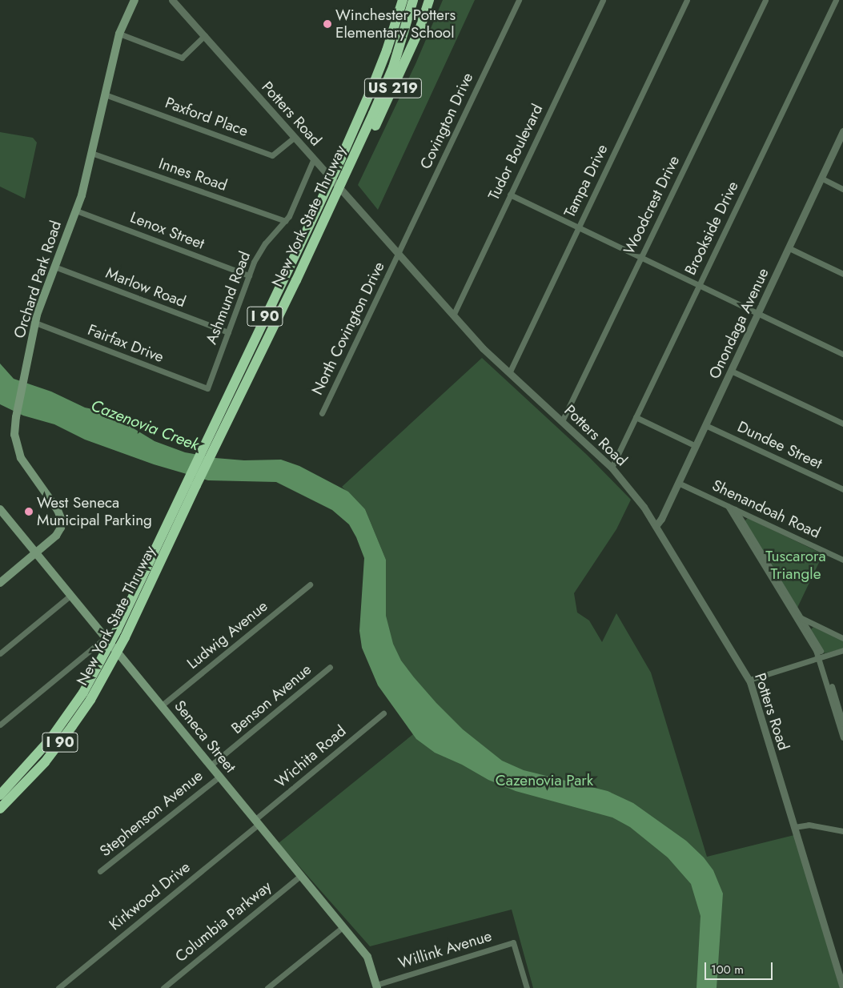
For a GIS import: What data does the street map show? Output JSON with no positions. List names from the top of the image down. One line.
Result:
{"streets":{"highway":["US 219","New York State Thruway","I 90"],"main road":["Orchard Park Road","Seneca Street"],"street":["Potters Road","Paxford Place","Covington Drive","Tudor Boulevard","Innes Road","Tampa Drive","Woodcrest Drive","Brookside Drive","Lenox Street","Marlow Road","Ashmund Road","Onondaga Avenue","North Covington Drive","Fairfax Drive","Dundee Street","Shenandoah Road","Ludwig Avenue","Benson Avenue","Wichita Road","Stephenson Avenue","Kirkwood Drive","Columbia Parkway","Willink Avenue"]},"crossings":[["US 219","New York State Thruway"],["Potters Road","Paxford Place"],["Potters Road","Covington Drive"],["Potters Road","Tudor Boulevard"],["Potters Road","Tampa Drive"],["Potters Road","Woodcrest Drive"],["Potters Road","Brookside Drive"],["Potters Road","Ashmund Road"],["Potters Road","Onondaga Avenue"],["Potters Road","North Covington Drive"],["Paxford Place","Orchard Park Road"],["Covington Drive","North Covington Drive"],["Innes Road","Orchard Park Road"],["Innes Road","Ashmund Road"],["Lenox Street","Orchard Park Road"],["Lenox Street","Ashmund Road"],["Orchard Park Road","Marlow Road"],["Orchard Park Road","Fairfax Drive"],["Orchard Park Road","Seneca Street"],["Marlow Road","Ashmund Road"],["Ashmund Road","Fairfax Drive"],["Onondaga Avenue","Dundee Street"],["Onondaga Avenue","Shenandoah Road"],["Ludwig Avenue","Seneca Street"],["Benson Avenue","Seneca Street"],["Seneca Street","Wichita Road"],["Seneca Street","Stephenson Avenue"],["Seneca Street","Kirkwood Drive"],["Seneca Street","Columbia Parkway"],["Seneca Street","Willink Avenue"],["Wichita Road","Kirkwood Drive"]],"water":["Cazenovia Creek"],"parks":["Tuscarora Triangle","Cazenovia Park"],"places":["Winchester Potters Elementary School","West Seneca Municipal Parking"],"scale_bar":"100 m"}
